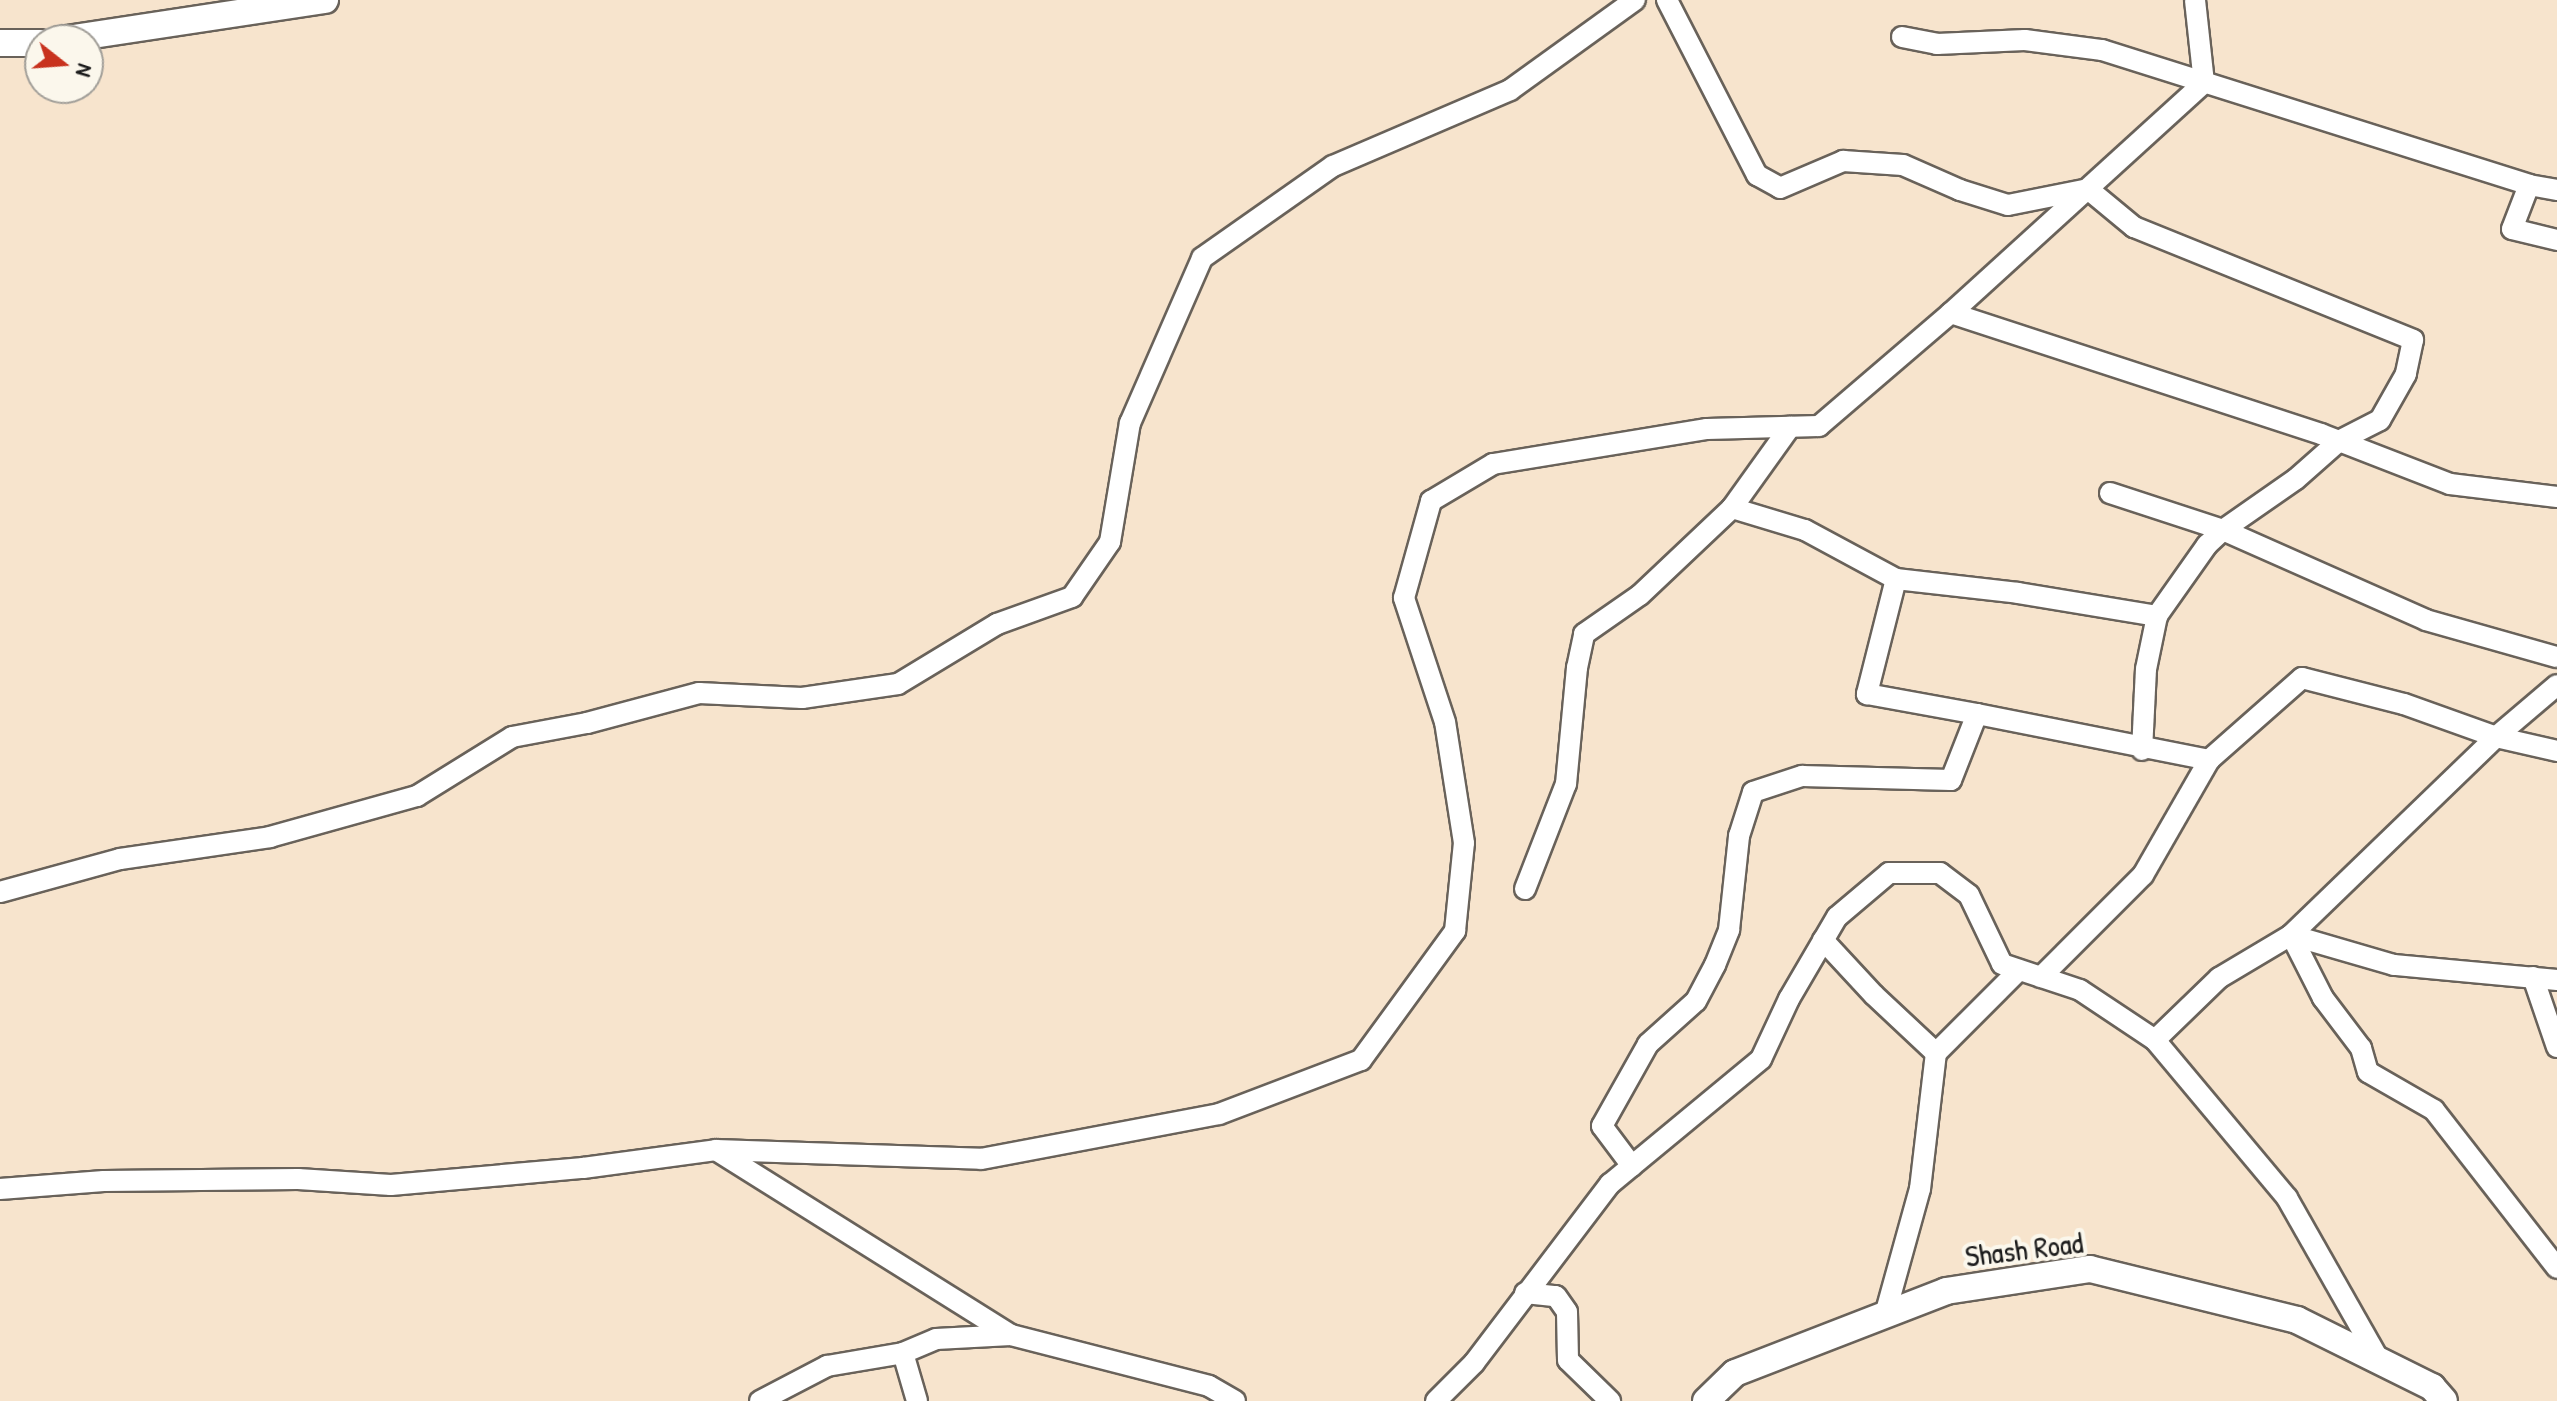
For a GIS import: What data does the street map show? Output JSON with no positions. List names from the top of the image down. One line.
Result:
{"streets":{"street":["Shash Road"]},"north":"right"}
